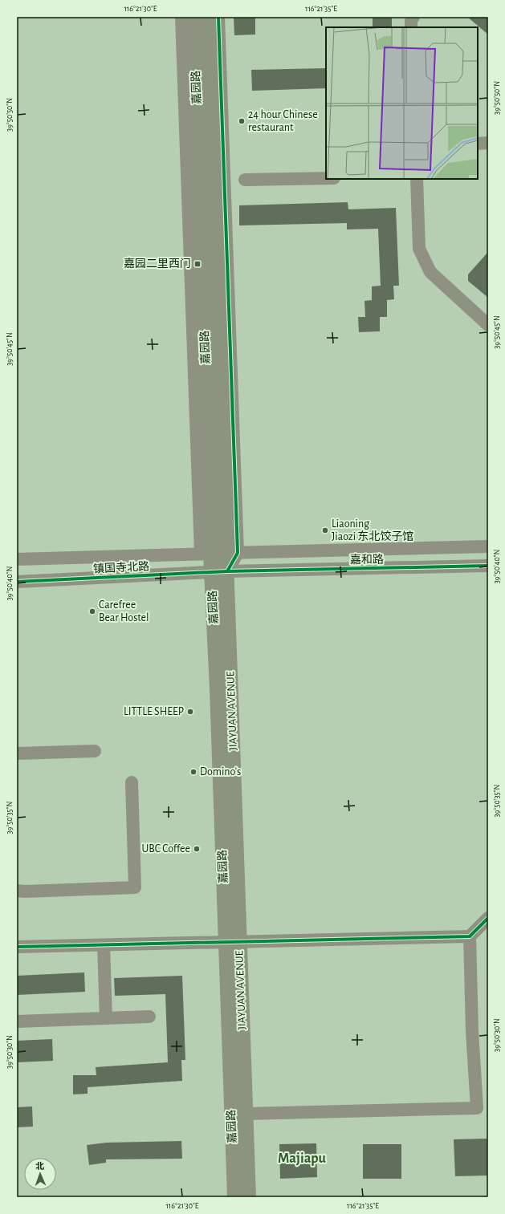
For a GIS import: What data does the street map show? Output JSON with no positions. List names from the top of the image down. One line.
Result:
{"streets":{"main road":["嘉园路","JIAYUAN AVENUE"],"street":["嘉和路","镇国寺北路"]},"crossings":[["嘉园路","嘉和路"],["嘉园路","镇国寺北路"],["嘉园路","JIAYUAN AVENUE"],["嘉和路","镇国寺北路"],["嘉和路","JIAYUAN AVENUE"],["镇国寺北路","JIAYUAN AVENUE"]],"districts":["Majiapu"],"places":{"other":["24 hour Chinese restaurant","Liaoning Jiaozi 东北饺子馆","Carefree Bear Hostel","LITTLE SHEEP","Domino's","UBC Coffee"],"transit":["嘉园二里西门"]},"north":"top","coordinates":["116°21'30\"E","116°21'35\"E","39°50'50\"N","39°50'45\"N","39°50'40\"N","39°50'35\"N","39°50'30\"N"]}
